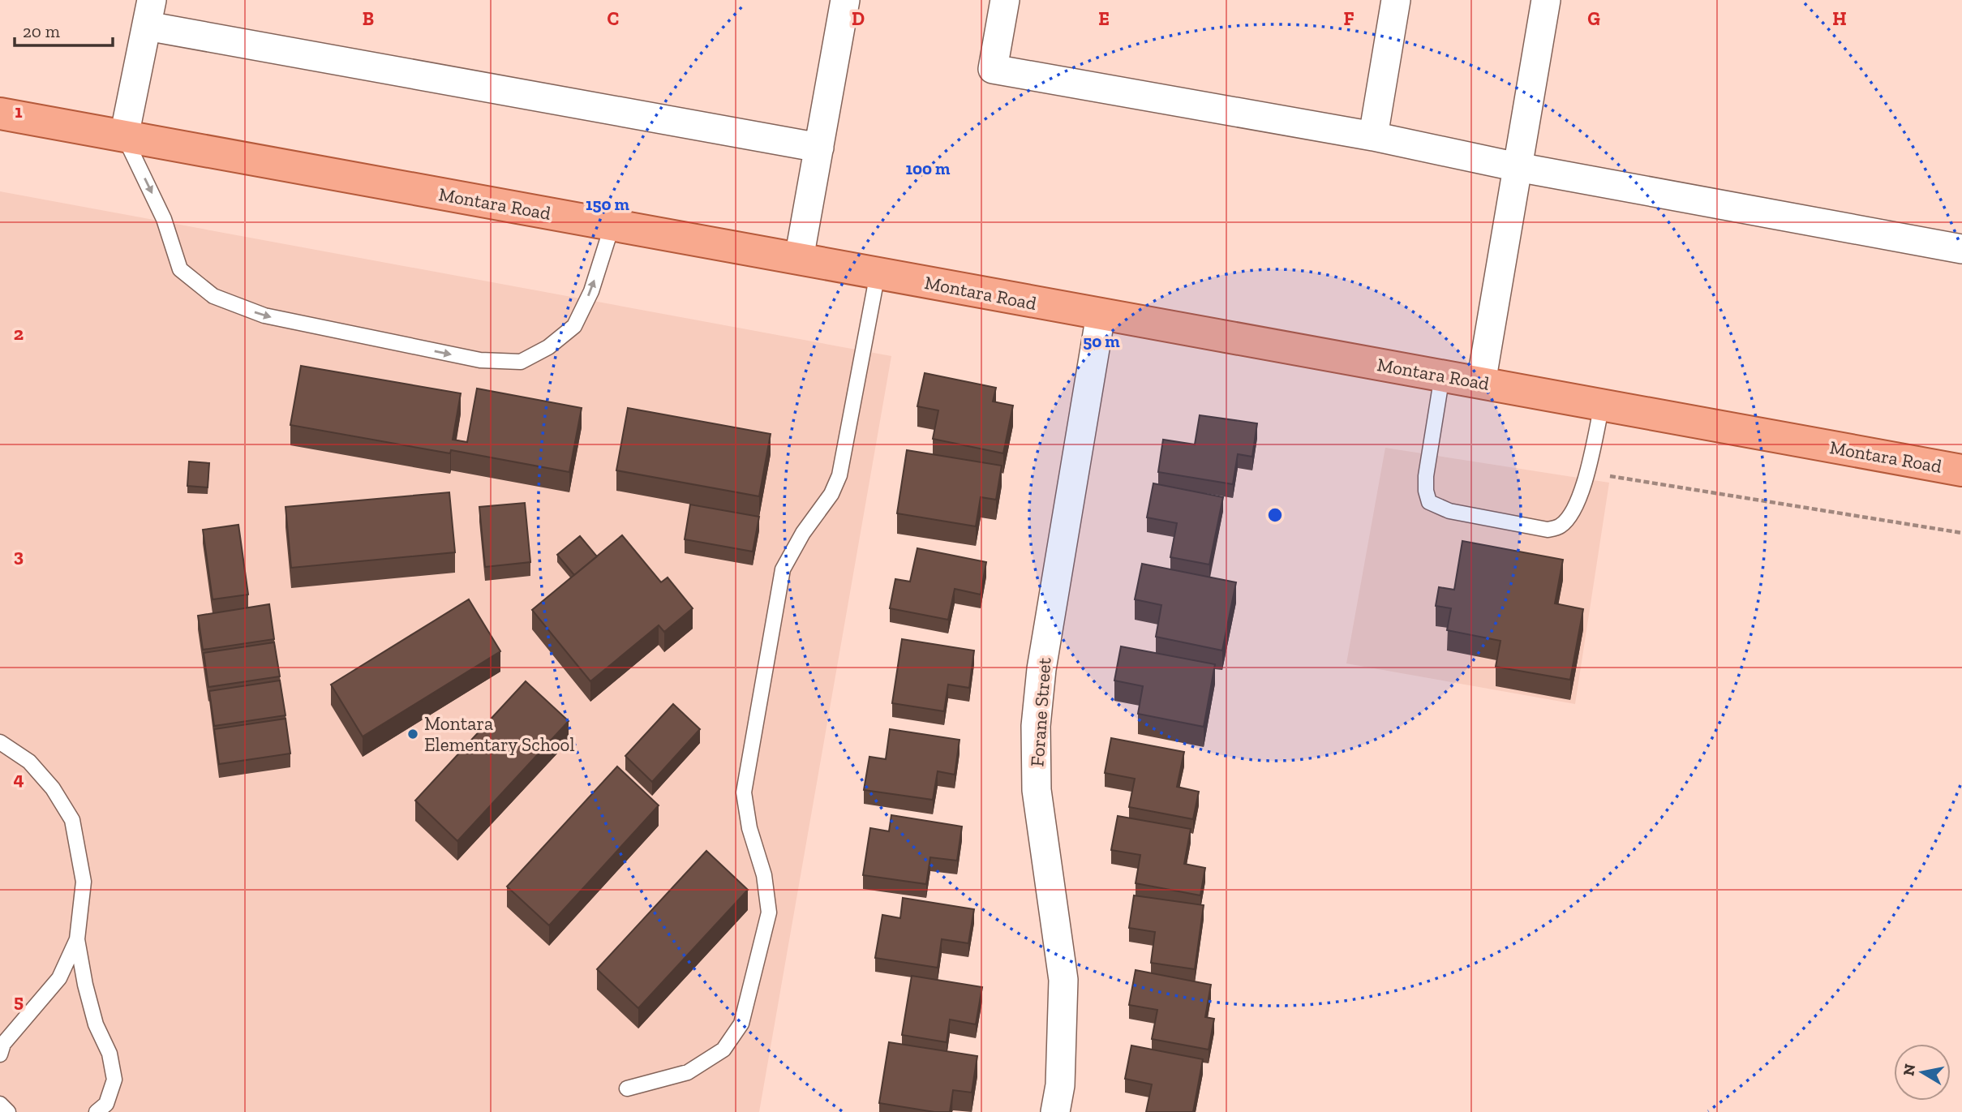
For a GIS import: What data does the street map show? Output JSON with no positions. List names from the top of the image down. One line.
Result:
{"streets":{"main road":["Montara Road"],"street":["Forane Street"]},"crossings":[["Montara Road","Forane Street"]],"places":["Montara Elementary School"],"scale_bar":"20 m","north":"left","grid":{"columns":["B","C","D","E","F","G","H"],"rows":["1","2","3","4","5"]},"rings":["100 m","150 m","50 m"]}
